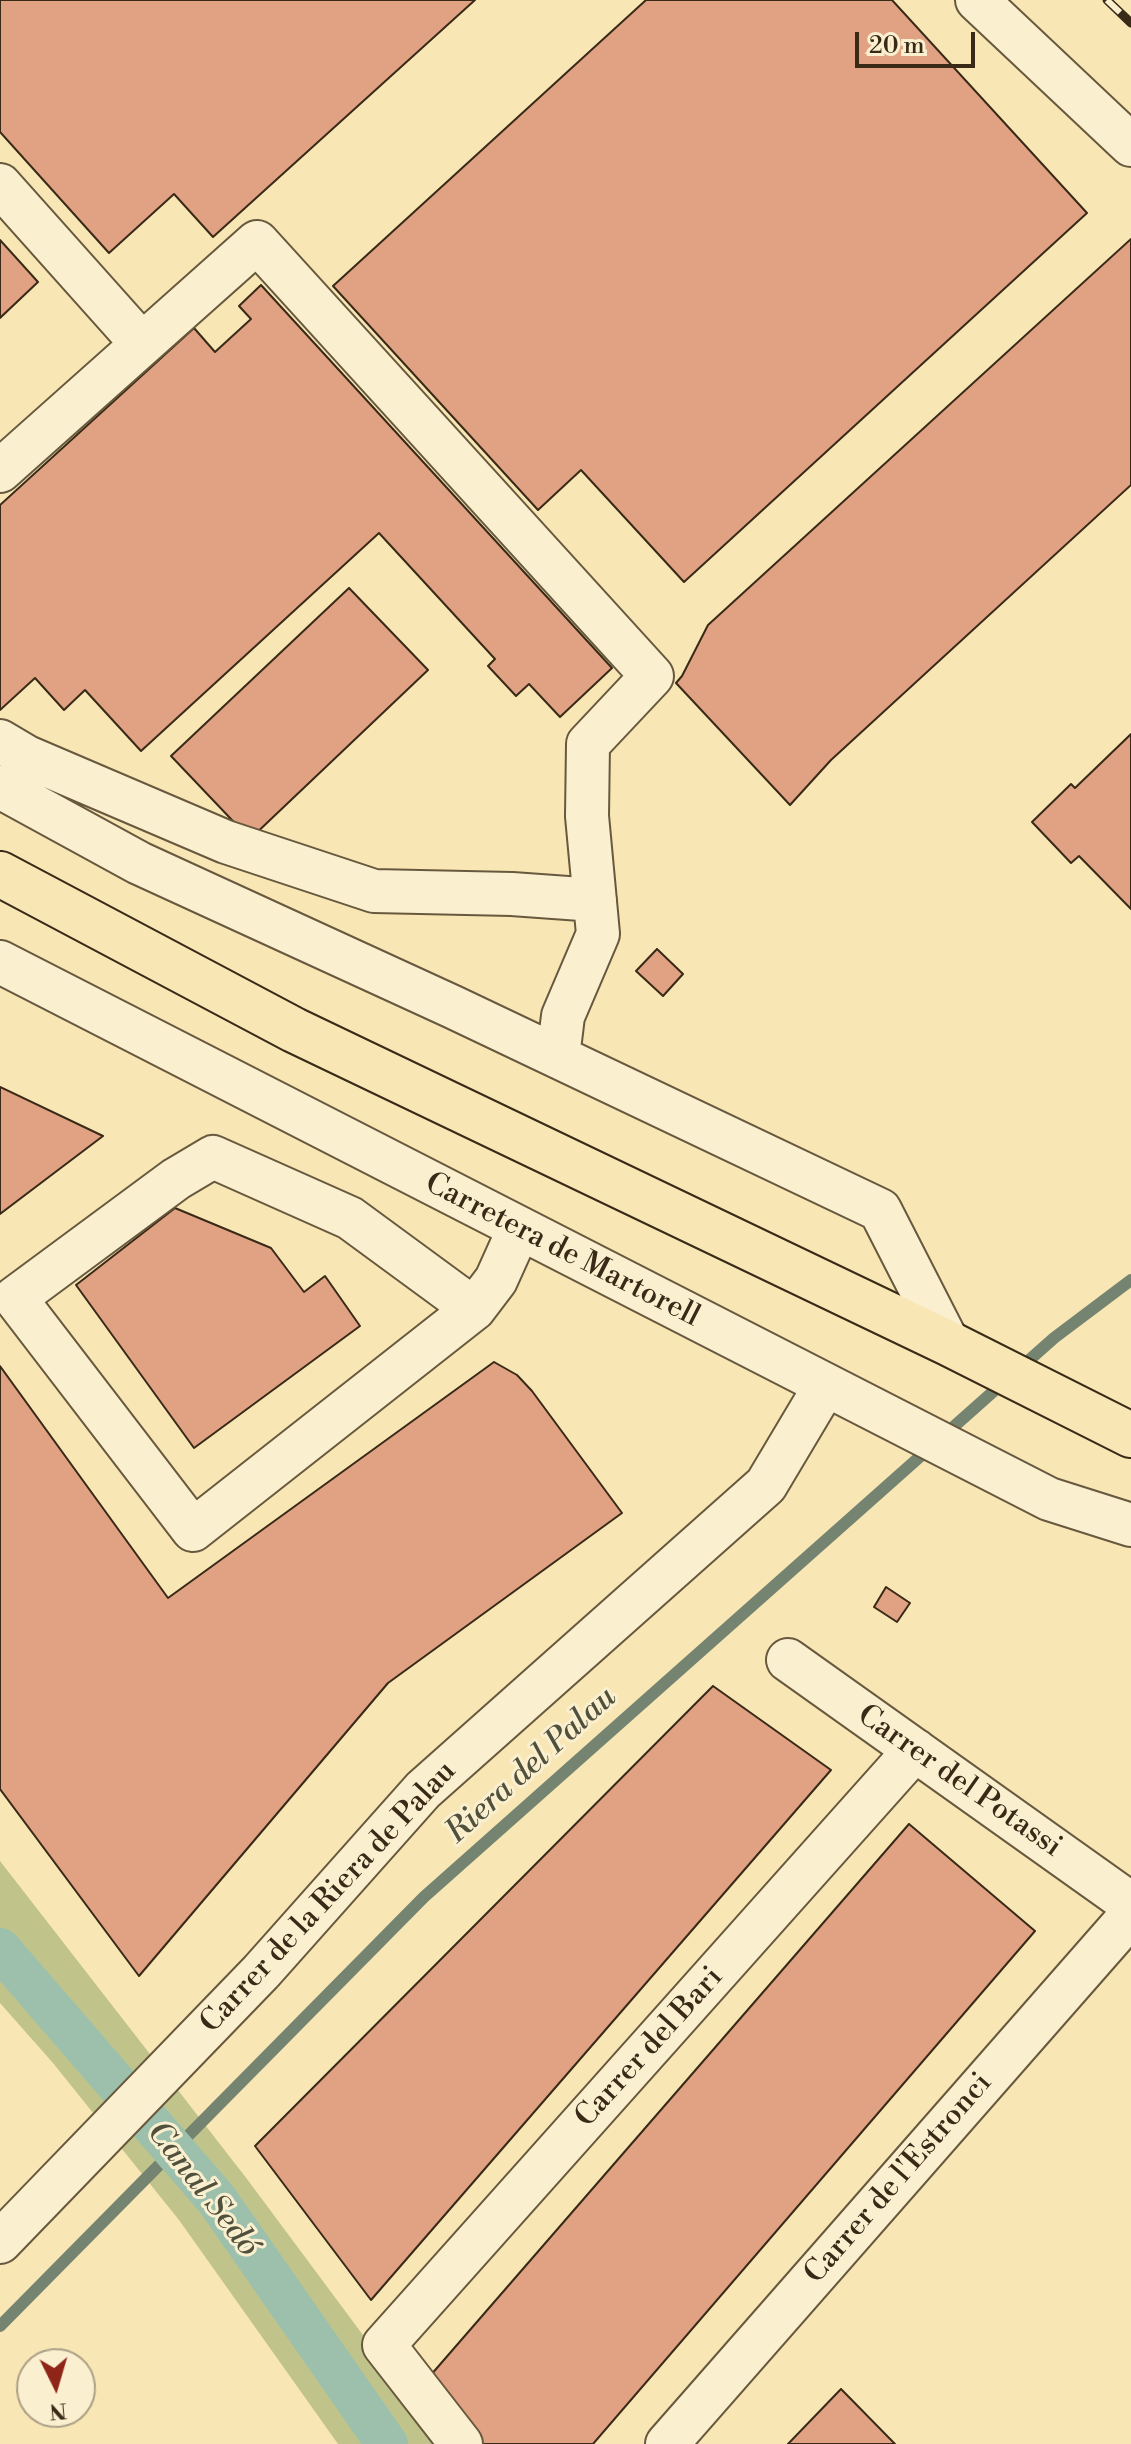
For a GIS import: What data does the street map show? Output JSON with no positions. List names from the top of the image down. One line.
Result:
{"streets":{"street":["Carretera de Martorell","Carrer del Potassi","Carrer de la Riera de Palau","Carrer del Bari","Carrer de l'Estronci"]},"crossings":[["Carretera de Martorell","Carrer de la Riera de Palau"],["Carrer del Potassi","Carrer del Bari"]],"water":["Riera del Palau","Canal Sedó"],"scale_bar":"20 m","north":"bottom"}
